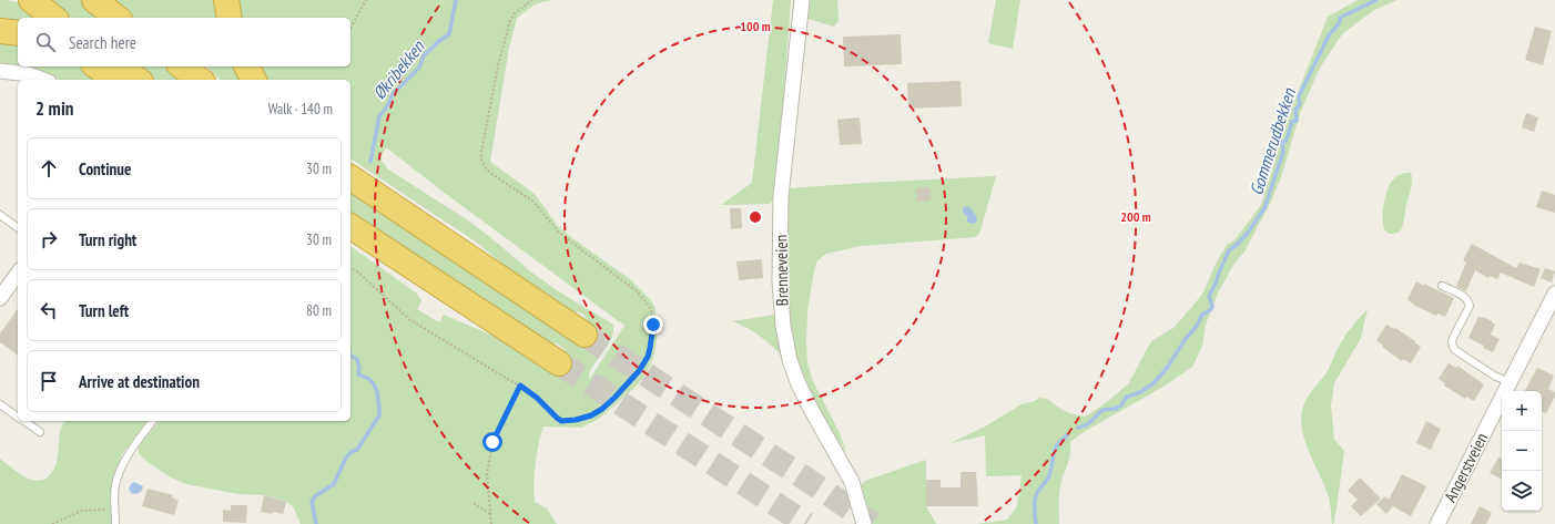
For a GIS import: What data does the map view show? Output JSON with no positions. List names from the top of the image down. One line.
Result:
{"streets":{"street":["Brenneveien","Angerstveien"]},"water":["Økribekken","Gommerudbekken"],"page":{"search":"Search here","heading":["2 min","Walk · 140 m"],"list":[["Continue","30 m"],["Turn right","30 m"],["Turn left","80 m"],"Arrive at destination"],"map_buttons":["+","−"]},"rings":["100 m","200 m"]}
